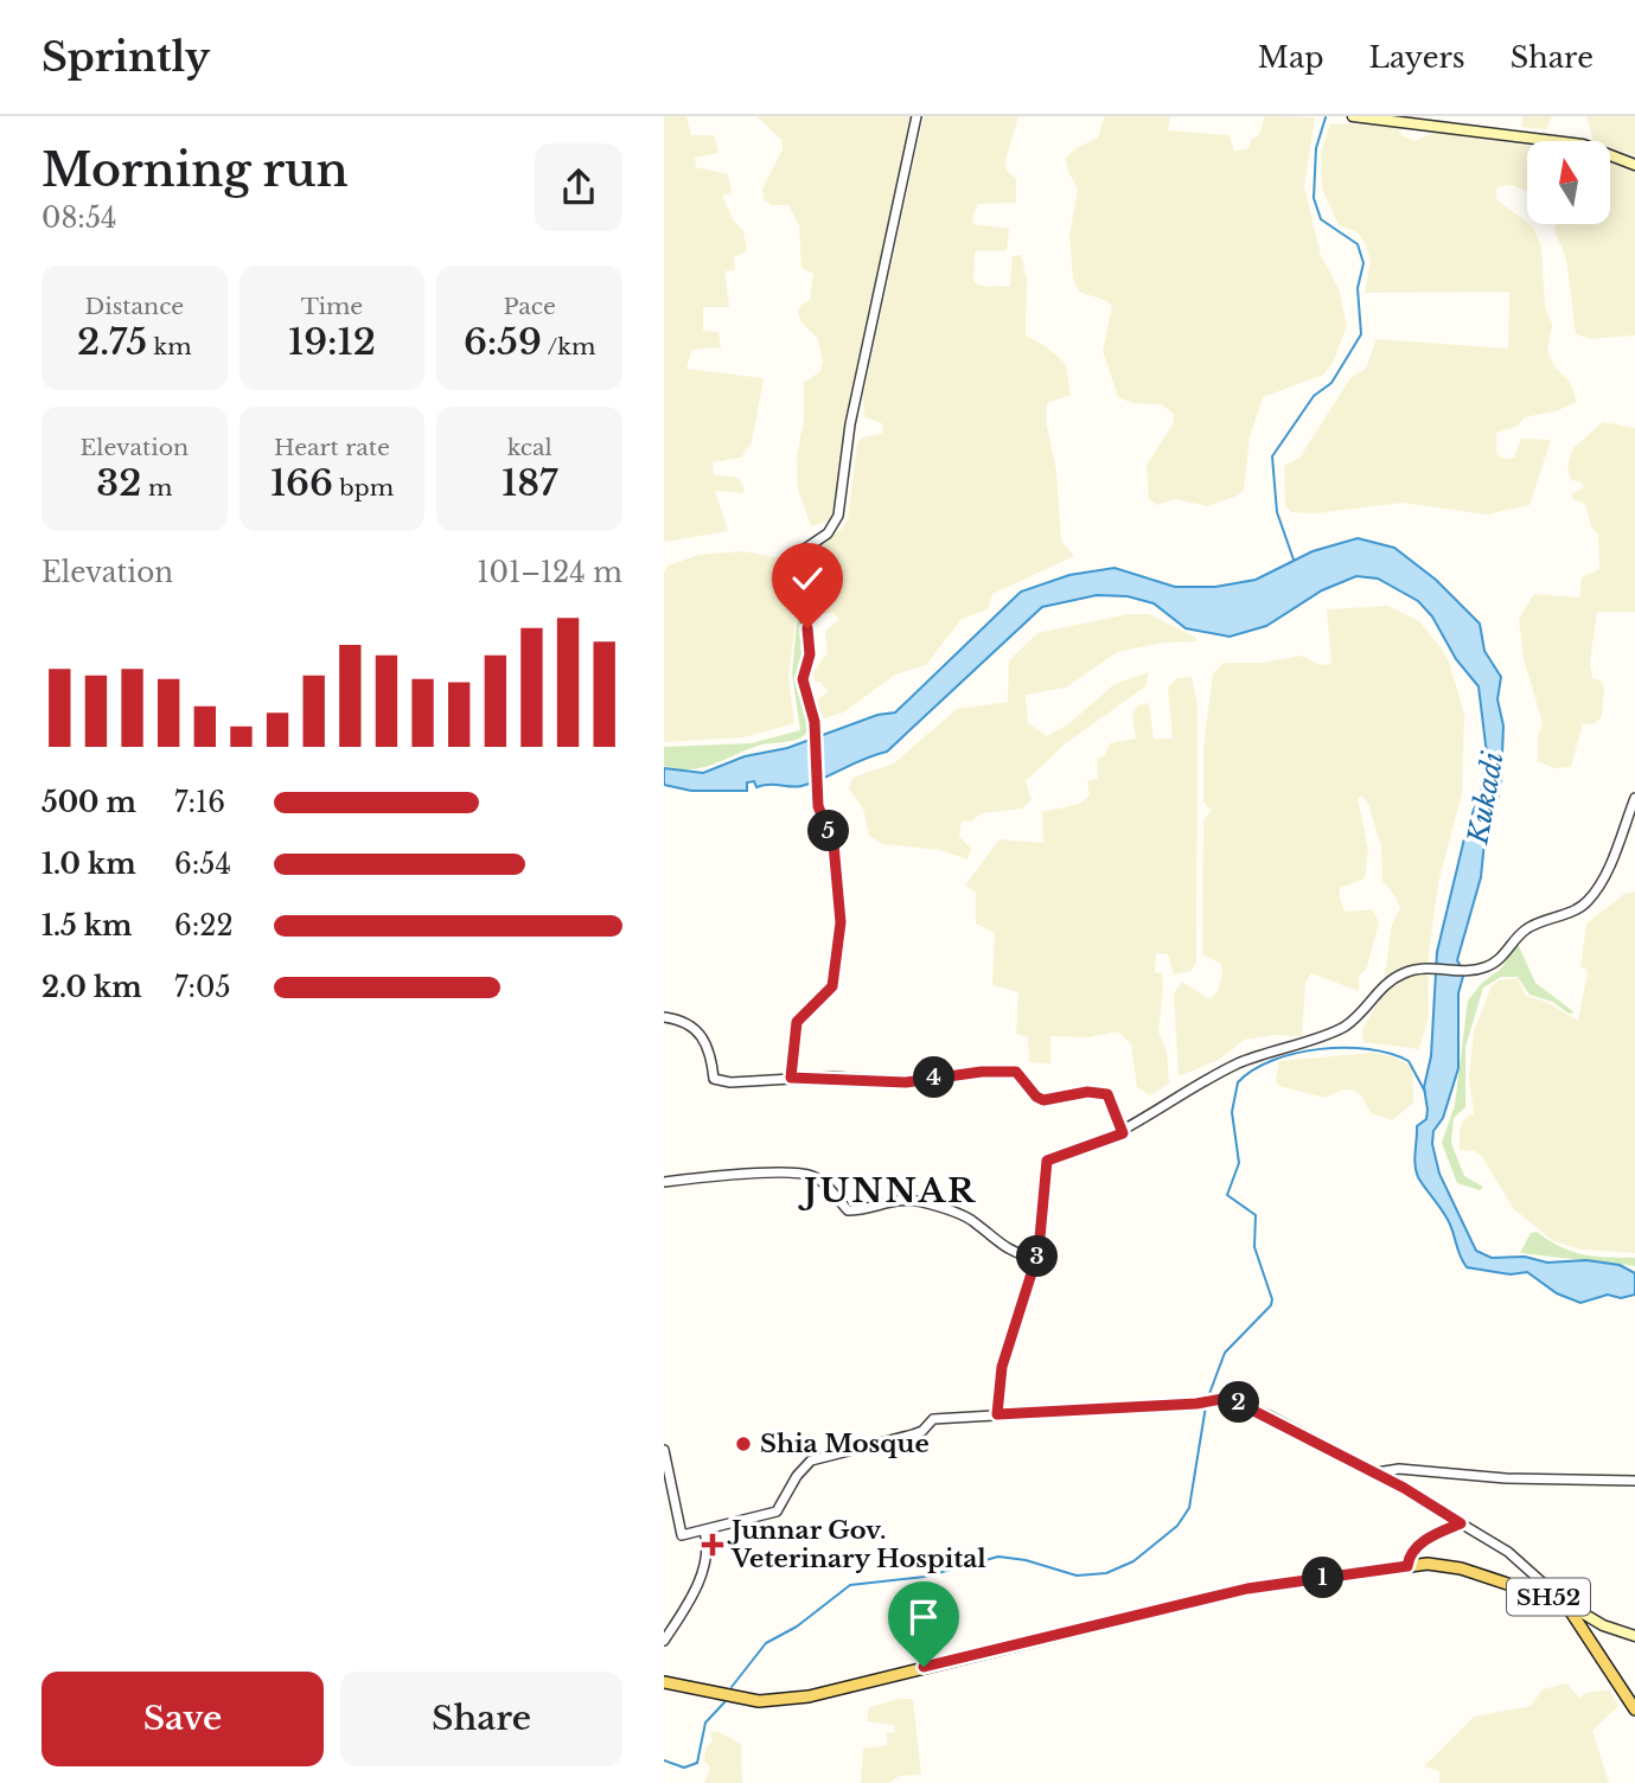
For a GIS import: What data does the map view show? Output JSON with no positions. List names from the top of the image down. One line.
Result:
{"streets":{"main road":["SH52"]},"districts":["JUNNAR"],"water":["Kukadi"],"places":{"other":["Shia Mosque"],"health":["Junnar Gov. Veterinary Hospital"]},"north":"top","page":{"header":"Sprintly","nav":["Map","Layers","Share"],"heading":["Morning run","08:54"],"stats":[["Distance","2.75 km"],["Time","19:12"],["Pace","6:59 /km"],["Elevation","32 m"],["Heart rate","166 bpm"],["kcal","187"]],"chart":["Elevation","101–124 m"],"list":[{"name":"500 m","note":"7:16"},{"name":"1.0 km","note":"6:54"},{"name":"1.5 km","note":"6:22"},{"name":"2.0 km","note":"7:05"}],"pins":["5","4","3","2","1"],"buttons":["Save","Share"]}}
